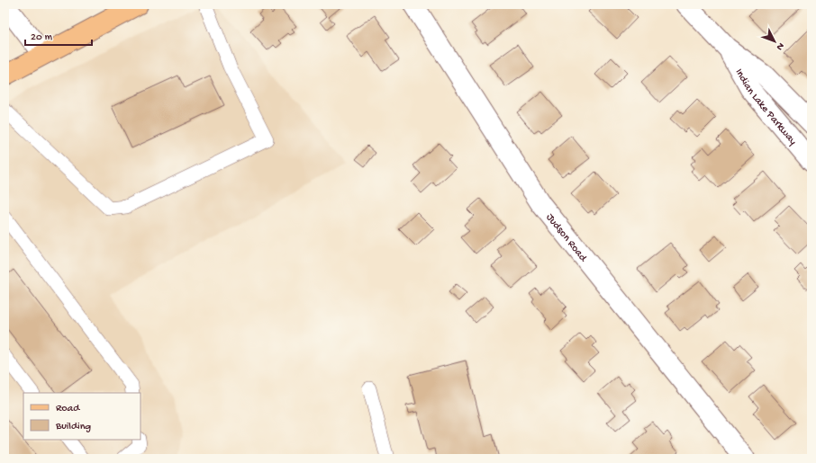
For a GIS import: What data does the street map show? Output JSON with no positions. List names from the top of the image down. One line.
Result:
{"streets":{"street":["Indian Lake Parkway","Judson Road"]},"legend":["Road","Building"],"scale_bar":"20 m","north":"bottom right"}
